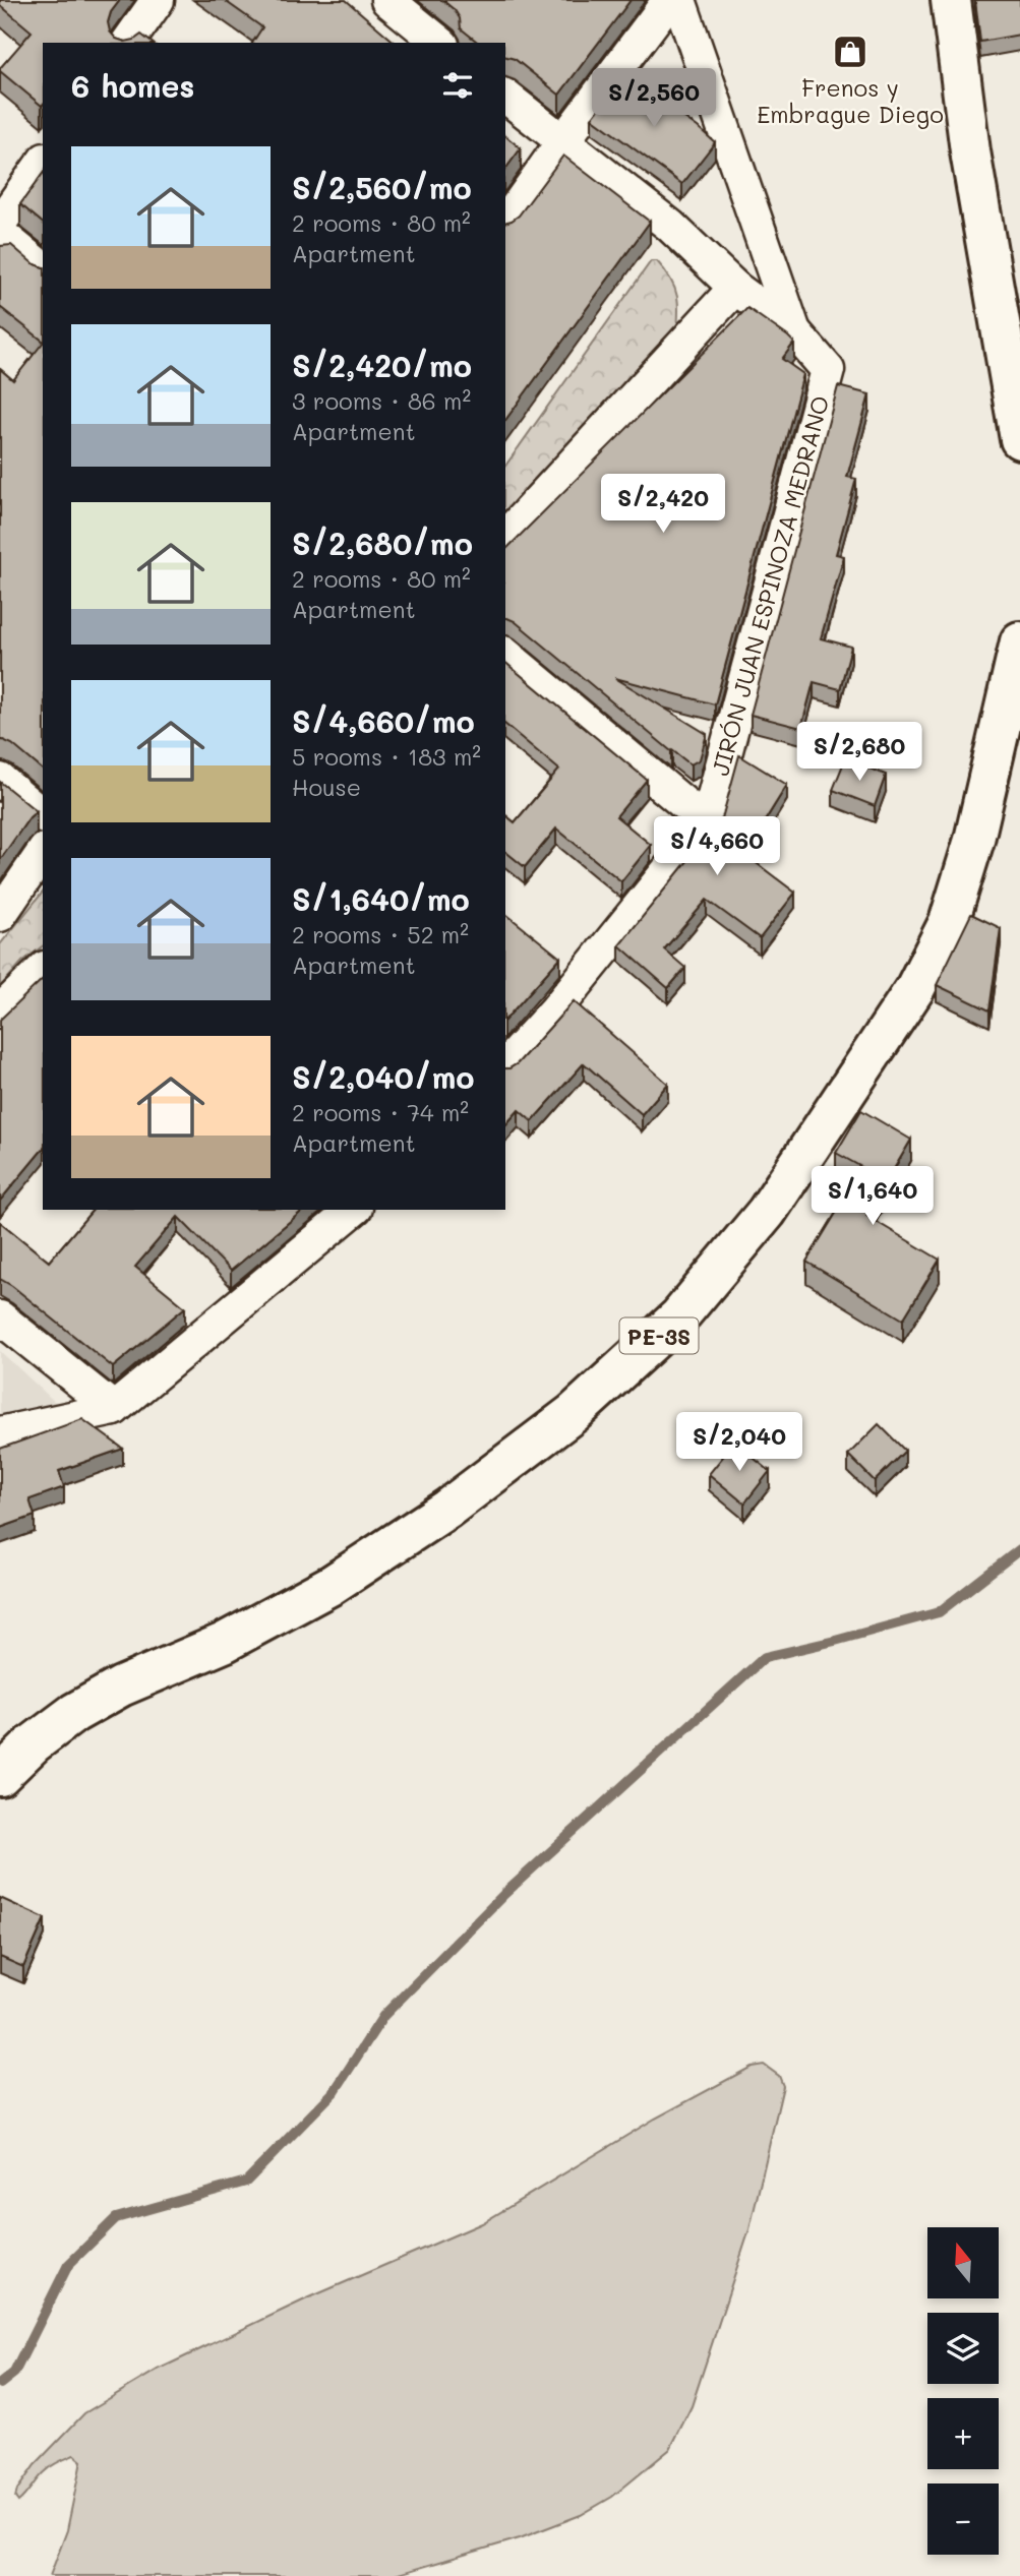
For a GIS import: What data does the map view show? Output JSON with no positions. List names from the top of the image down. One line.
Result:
{"streets":{"highway":["PE-3S"],"street":["JIRÓN JUAN ESPINOZA MEDRANO"]},"places":{"shop":["Frenos y Embrague Diego"]},"north":"top","page":{"heading":"6 homes","price":["S/2,560","S/2,420","S/2,680","S/4,660","S/1,640","S/2,040"],"list":[{"name":"S/2,560/mo","note":"2 rooms · 80 m² · Apartment"},{"name":"S/2,420/mo","note":"3 rooms · 86 m² · Apartment"},{"name":"S/2,680/mo","note":"2 rooms · 80 m² · Apartment"},{"name":"S/4,660/mo","note":"5 rooms · 183 m² · House"},{"name":"S/1,640/mo","note":"2 rooms · 52 m² · Apartment"},{"name":"S/2,040/mo","note":"2 rooms · 74 m² · Apartment"}],"map_buttons":["+","−"]}}
